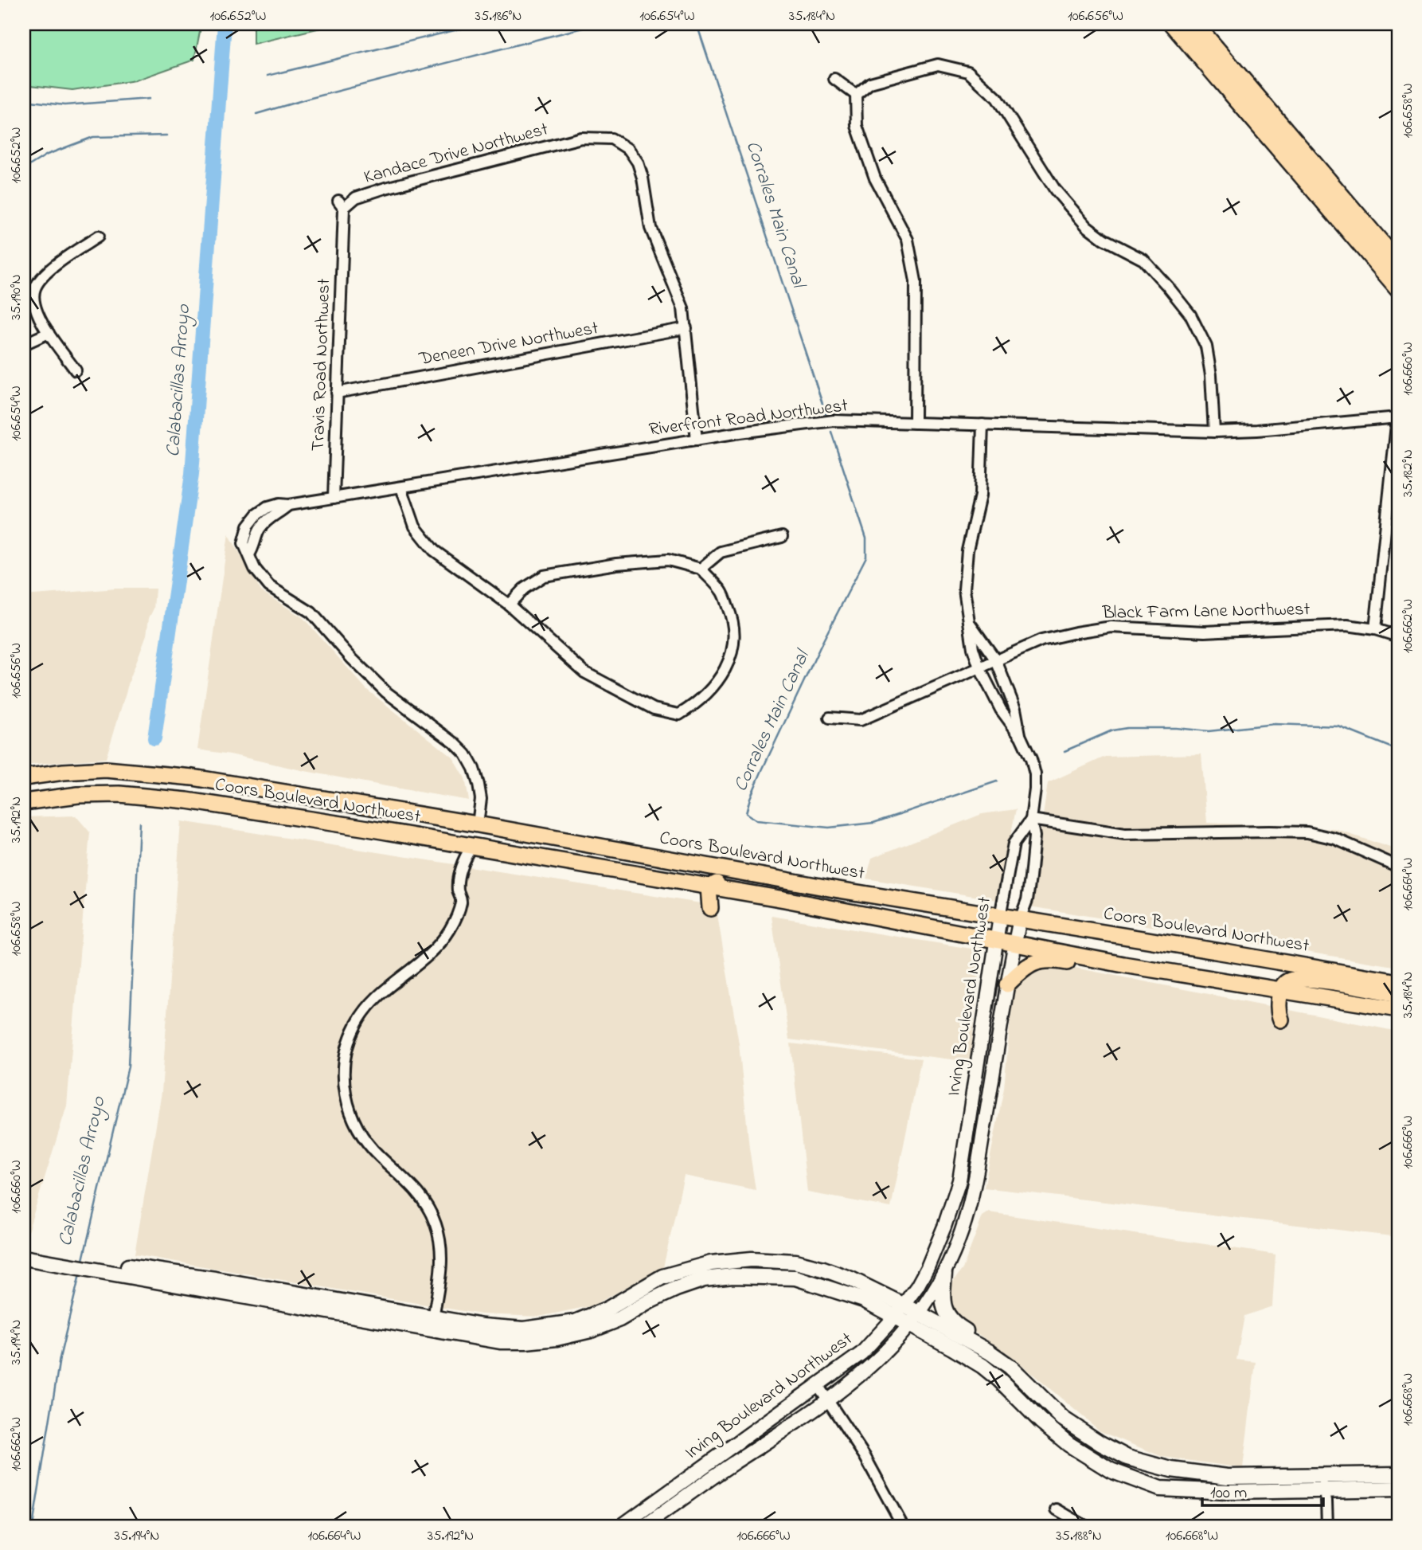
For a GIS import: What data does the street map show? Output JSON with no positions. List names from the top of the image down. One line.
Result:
{"streets":{"main road":["Coors Boulevard Northwest"],"street":["Kandace Drive Northwest","Deneen Drive Northwest","Travis Road Northwest","Riverfront Road Northwest","Black Farm Lane Northwest","Irving Boulevard Northwest"]},"crossings":[["Kandace Drive Northwest","Deneen Drive Northwest"],["Kandace Drive Northwest","Travis Road Northwest"],["Kandace Drive Northwest","Riverfront Road Northwest"],["Deneen Drive Northwest","Travis Road Northwest"],["Travis Road Northwest","Riverfront Road Northwest"],["Coors Boulevard Northwest","Irving Boulevard Northwest"]],"water":["Corrales Main Canal","Calabacillas Arroyo"],"scale_bar":"100 m","coordinates":["106.652°W","35.186°N","106.654°W","35.184°N","106.656°W","106.658°W","35.190°N","106.660°W","35.182°N","106.662°W","35.192°N","106.664°W","106.666°W","35.194°N","106.668°W","35.188°N"]}
